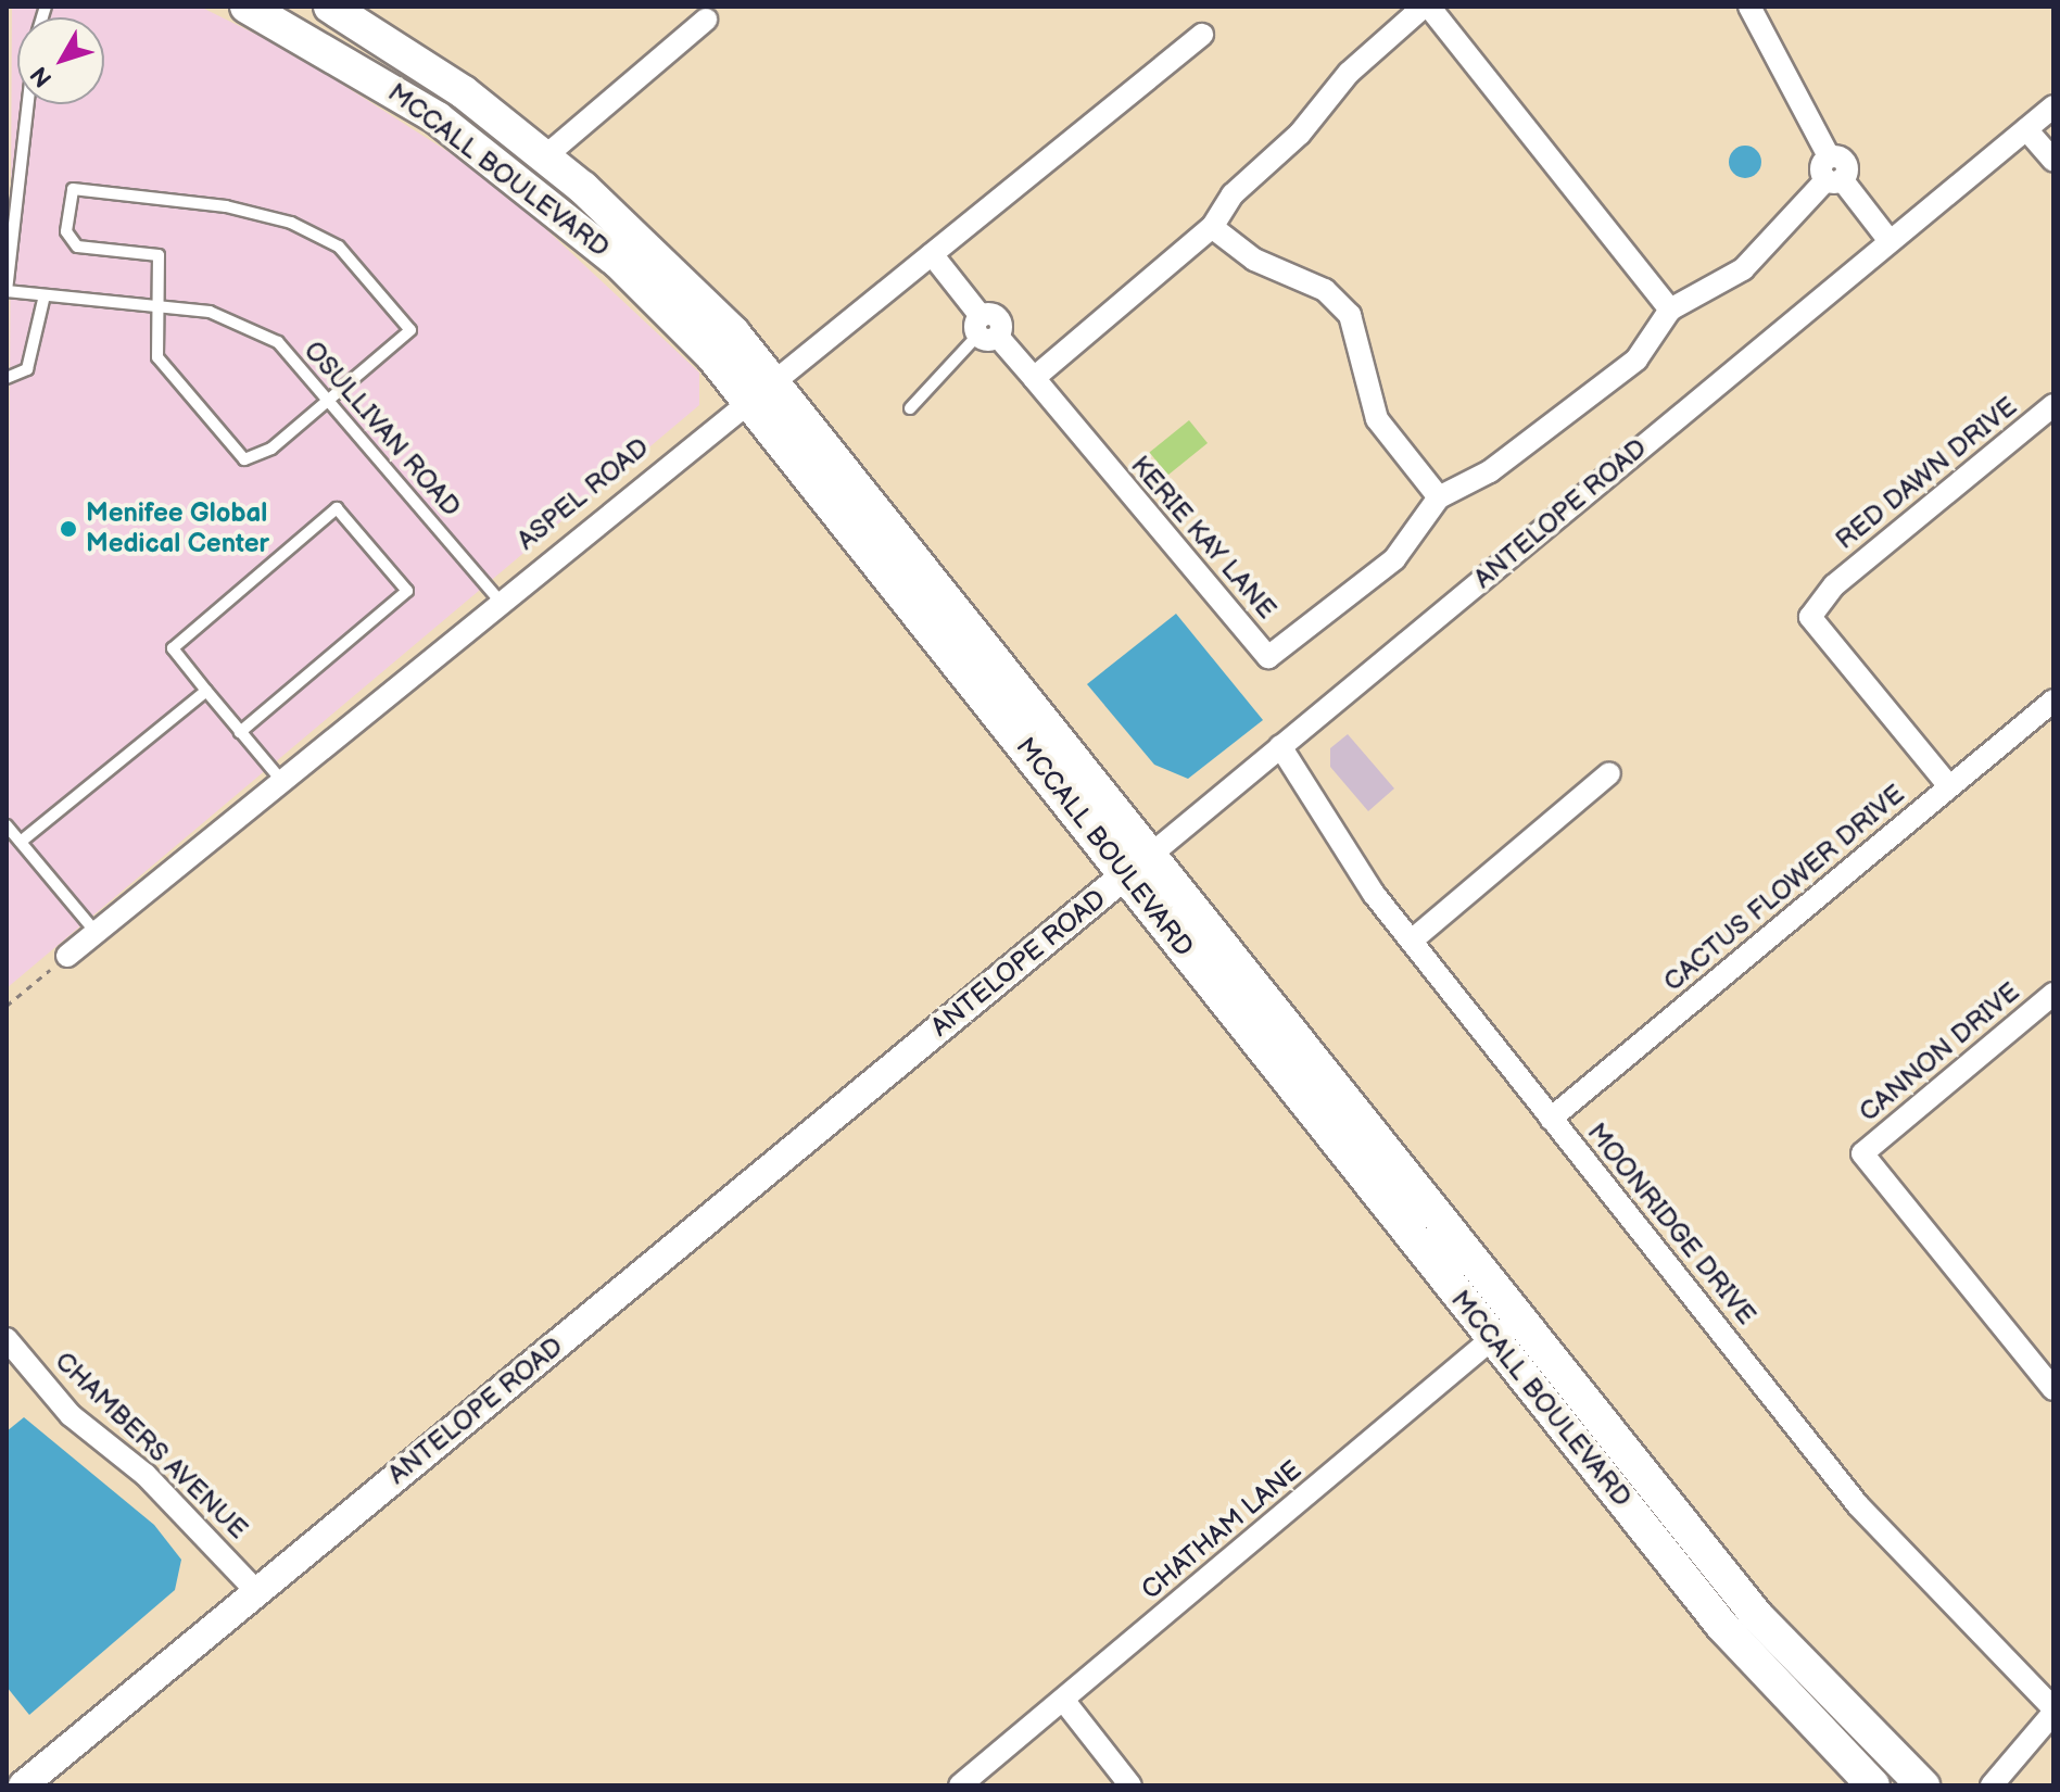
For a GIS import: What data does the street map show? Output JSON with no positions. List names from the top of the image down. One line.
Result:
{"streets":{"main road":["MCCALL BOULEVARD"],"street":["RED DAWN DRIVE","ASPEL ROAD","ANTELOPE ROAD","KERIE KAY LANE","CACTUS FLOWER DRIVE","CANNON DRIVE","MOONRIDGE DRIVE","CHAMBERS AVENUE","CHATHAM LANE"],"lane":["OSULLIVAN ROAD"]},"crossings":[["MCCALL BOULEVARD","ASPEL ROAD"],["MCCALL BOULEVARD","ANTELOPE ROAD"],["MCCALL BOULEVARD","CHATHAM LANE"],["OSULLIVAN ROAD","ASPEL ROAD"],["RED DAWN DRIVE","CACTUS FLOWER DRIVE"],["ANTELOPE ROAD","MOONRIDGE DRIVE"],["ANTELOPE ROAD","CHAMBERS AVENUE"],["CACTUS FLOWER DRIVE","MOONRIDGE DRIVE"]],"places":["Menifee Global Medical Center"],"north":"bottom left"}
